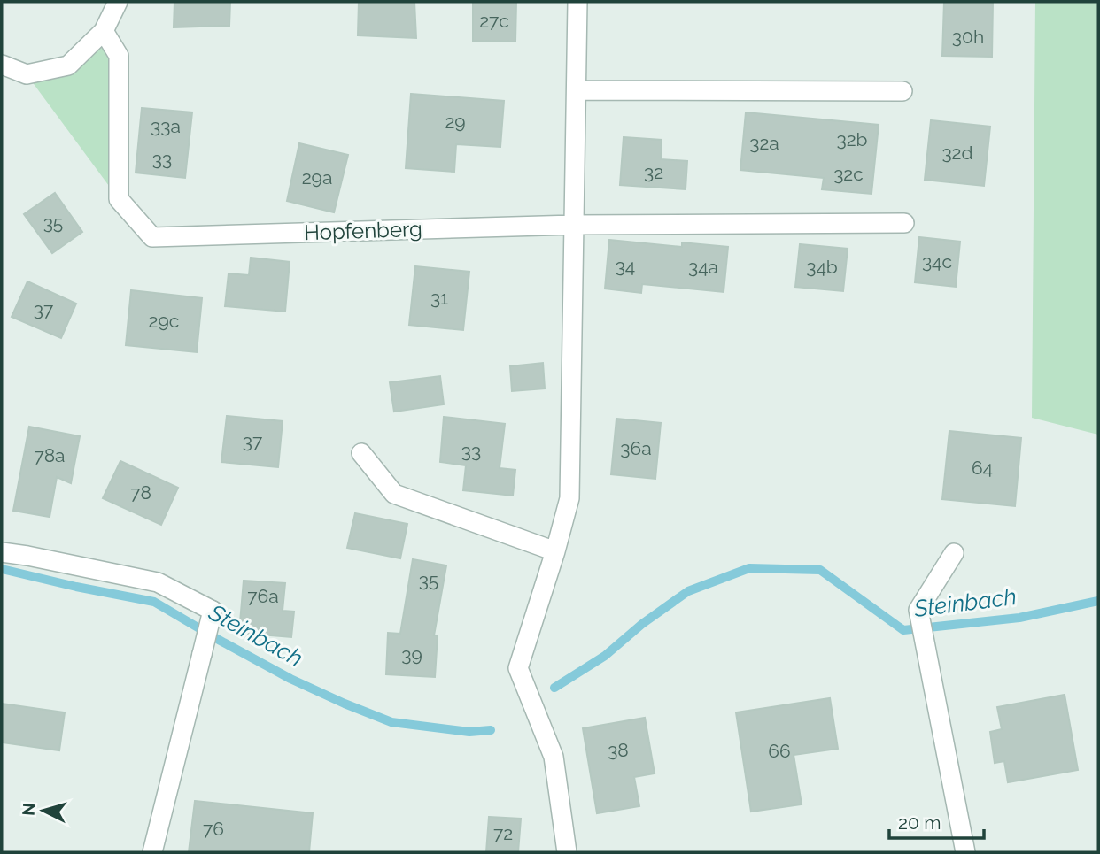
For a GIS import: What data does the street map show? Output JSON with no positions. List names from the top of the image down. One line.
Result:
{"streets":{"street":["Hopfenberg"]},"water":["Steinbach"],"house_numbers":["27c","30h","29","33a","32b","32a","32d","33","32","32c","29a","35","34c","34","34a","34b","31","37","29c","37","36a","33","78a","64","78","35","76a","39","38","66","76","72"],"scale_bar":"20 m","north":"left"}
